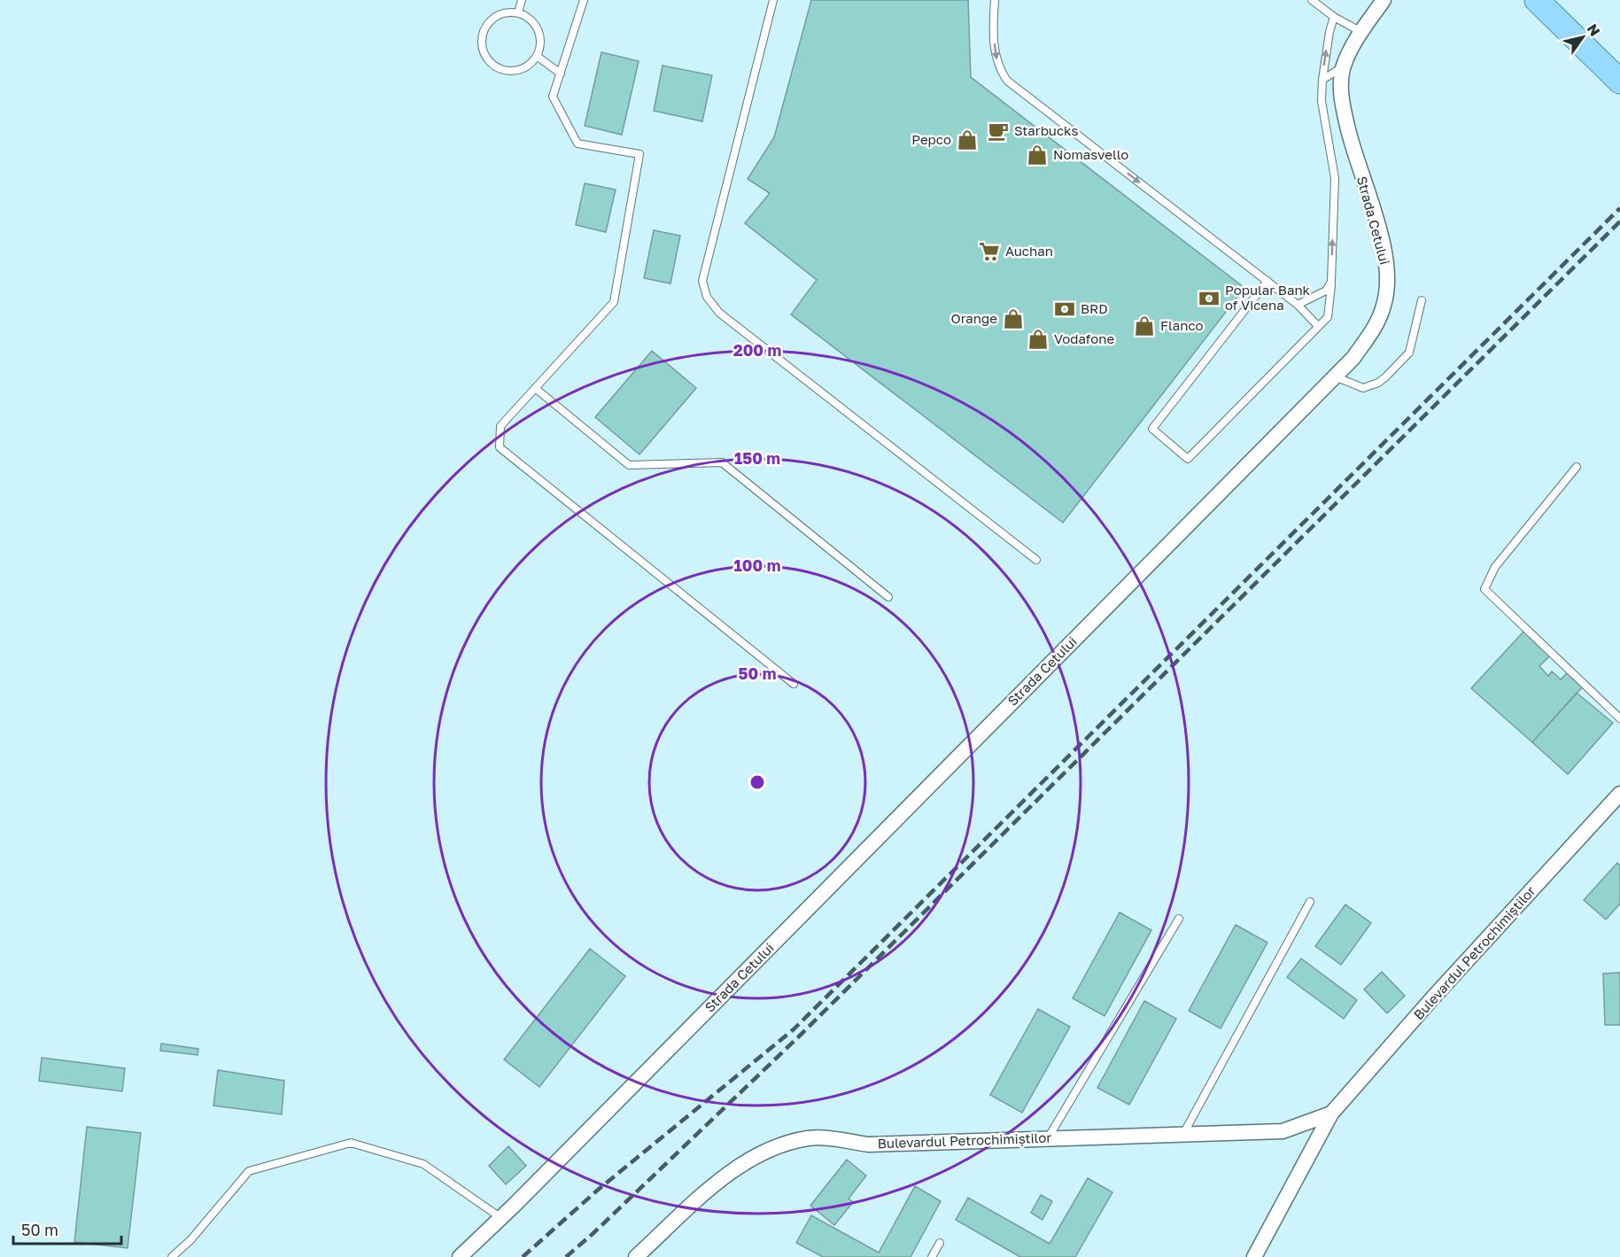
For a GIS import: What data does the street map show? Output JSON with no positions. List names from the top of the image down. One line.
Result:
{"streets":{"street":["Strada Cetului","Bulevardul Petrochimiștilor"]},"places":{"cafe":["Starbucks"],"shop":["Pepco","Nomasvello","Orange","Flanco","Vodafone"],"supermarket":["Auchan"],"bank":["Popular Bank of Vicena","BRD"]},"scale_bar":"50 m","north":"top right","rings":["200 m","150 m","100 m","50 m"]}
